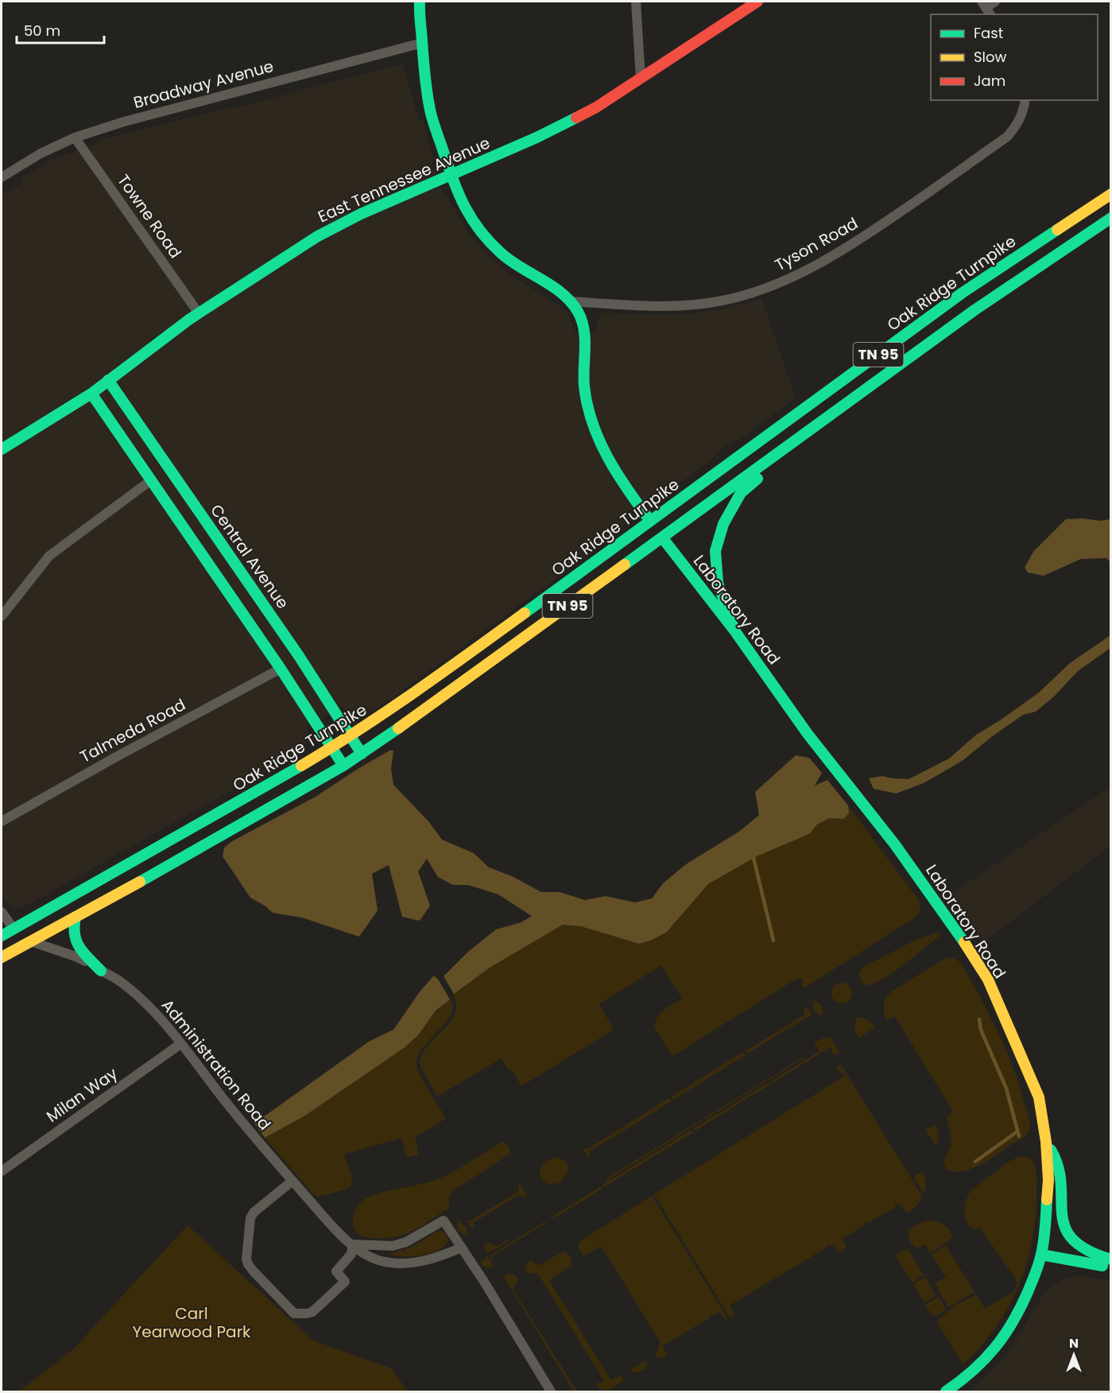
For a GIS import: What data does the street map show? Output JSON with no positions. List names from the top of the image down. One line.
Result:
{"streets":{"main road":["East Tennessee Avenue","Oak Ridge Turnpike","TN 95","Central Avenue","Laboratory Road"],"street":["Broadway Avenue","Towne Road","Tyson Road","Talmeda Road","Administration Road","Milan Way"]},"crossings":[["Broadway Avenue","Towne Road"],["East Tennessee Avenue","Towne Road"],["East Tennessee Avenue","Central Avenue"],["Tyson Road","Laboratory Road"],["Oak Ridge Turnpike","Central Avenue"],["Oak Ridge Turnpike","Laboratory Road"],["TN 95","Central Avenue"],["TN 95","Laboratory Road"],["TN 95","Administration Road"],["Central Avenue","Talmeda Road"],["Administration Road","Milan Way"]],"parks":["Carl Yearwood Park"],"legend":["Fast","Slow","Jam"],"scale_bar":"50 m","north":"top"}
